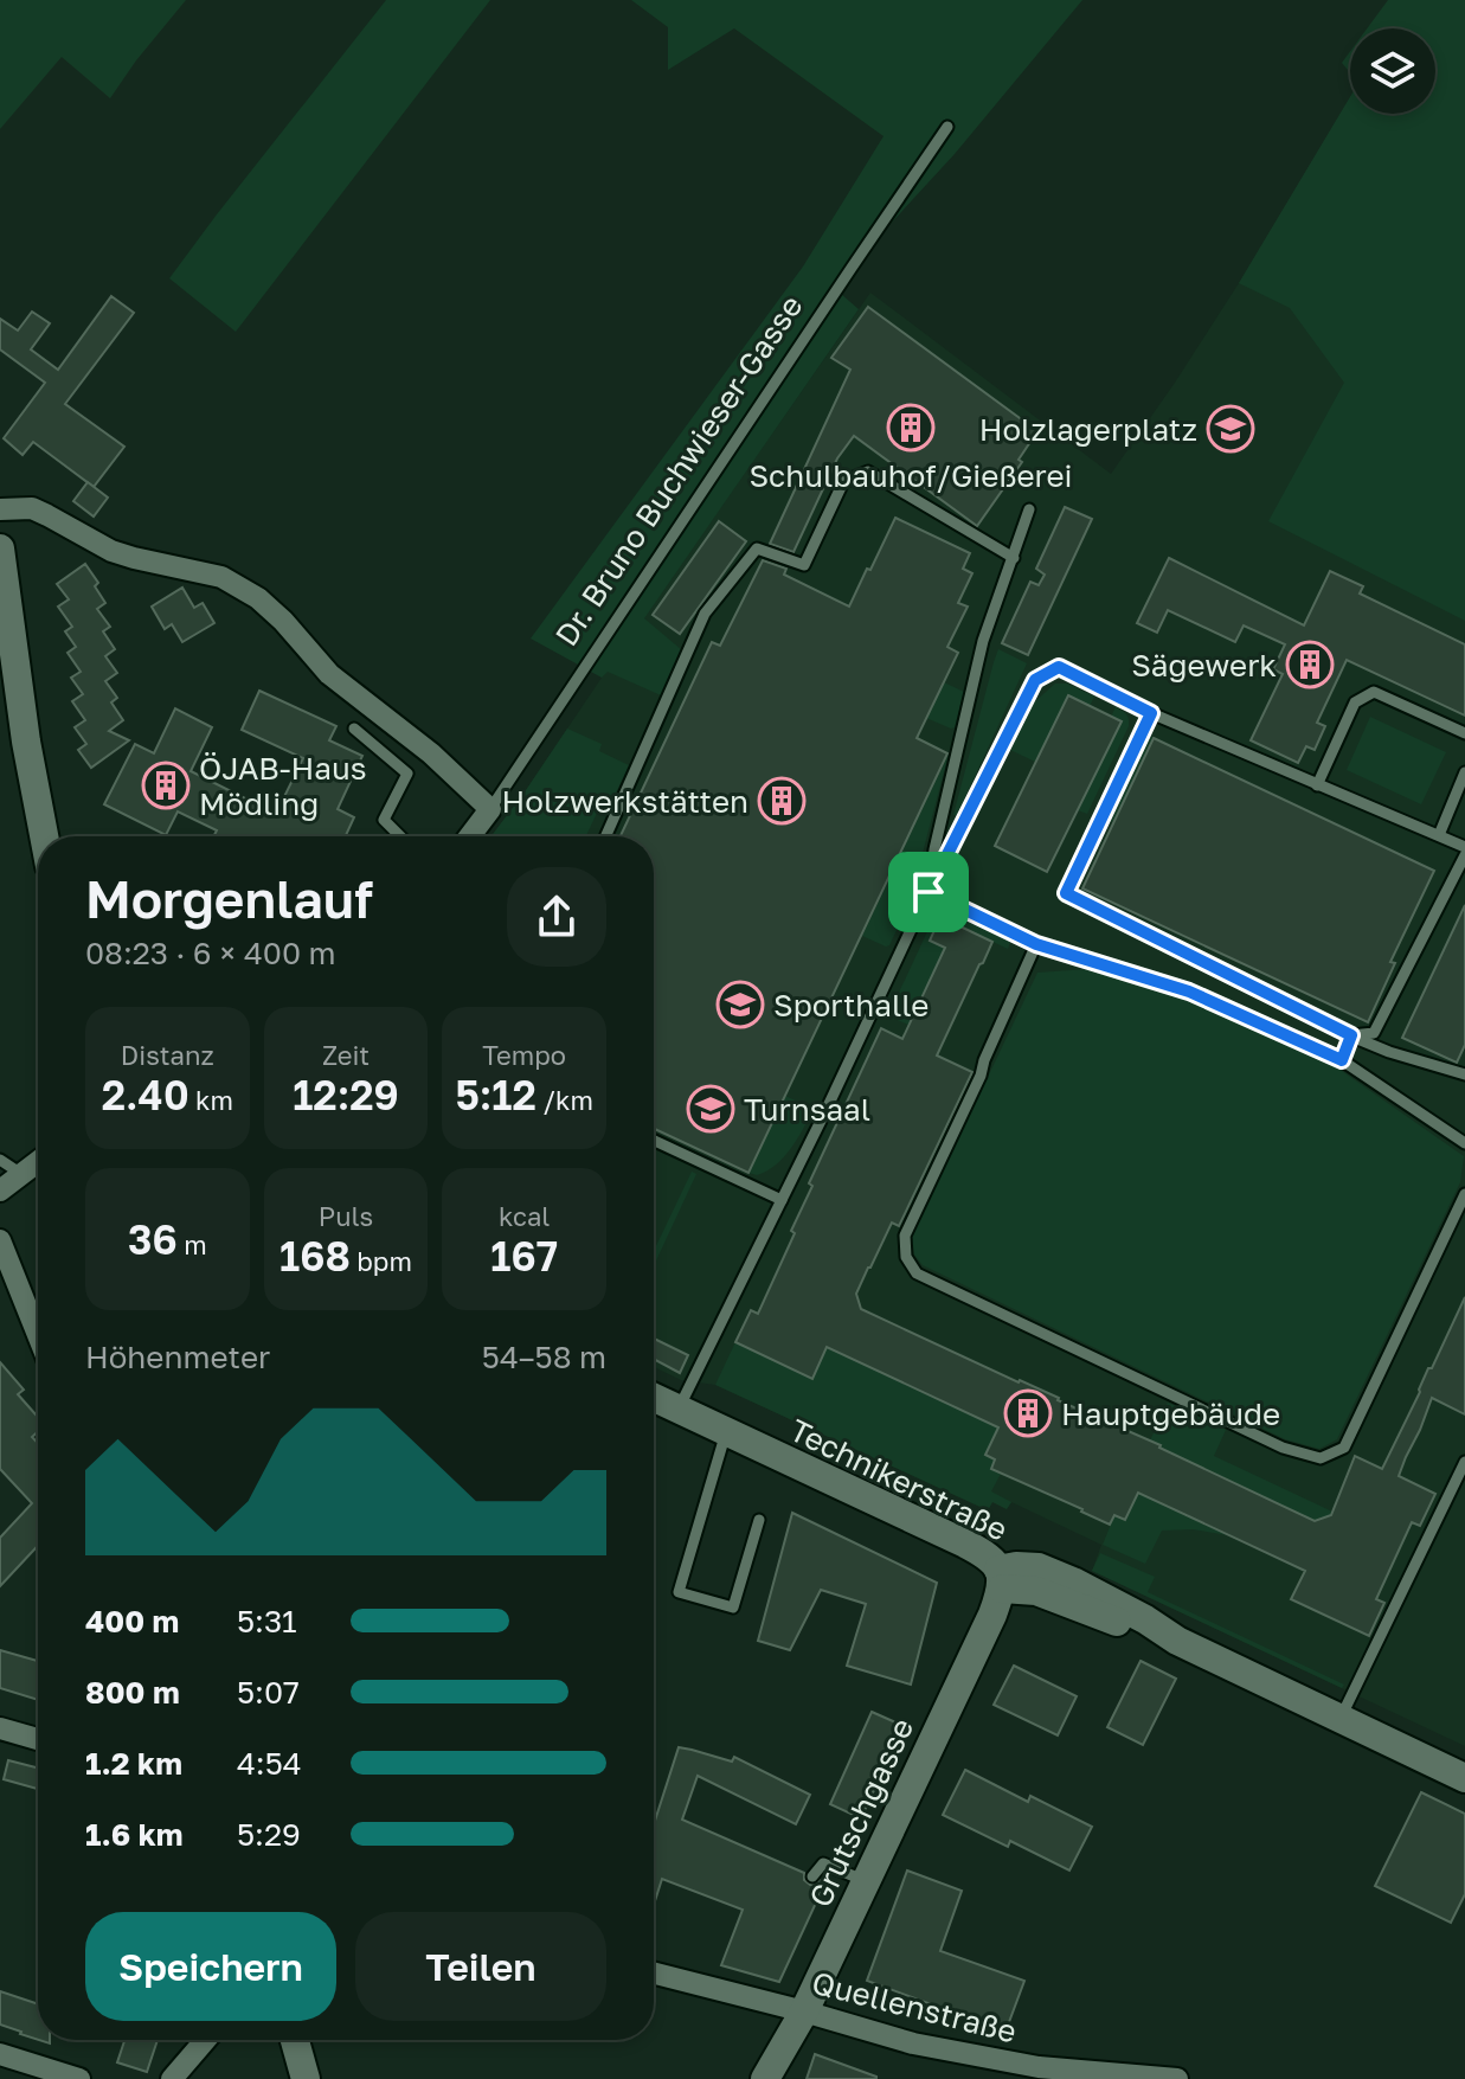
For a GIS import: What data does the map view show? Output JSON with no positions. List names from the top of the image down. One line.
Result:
{"streets":{"main road":["Technikerstraße","Grutschgasse"],"street":["Dr. Bruno Buchwieser-Gasse","Quellenstraße"]},"crossings":[["Technikerstraße","Grutschgasse"],["Grutschgasse","Quellenstraße"]],"places":{"building":["Schulbauhof/Gießerei","Sägewerk","ÖJAB-Haus Mödling","Holzwerkstätten","Hauptgebäude"],"school or university":["Holzlagerplatz","Sporthalle","Turnsaal"]},"page":{"heading":["Morgenlauf","08:23 · 6 × 400 m"],"stats":[["Distanz","2.40 km"],["Zeit","12:29"],["Tempo","5:12 /km"],["36 m"],["Puls","168 bpm"],["kcal","167"]],"chart":["Höhenmeter","54–58 m"],"list":[{"name":"400 m","note":"5:31"},{"name":"800 m","note":"5:07"},{"name":"1.2 km","note":"4:54"},{"name":"1.6 km","note":"5:29"}],"buttons":["Speichern","Teilen"]}}
